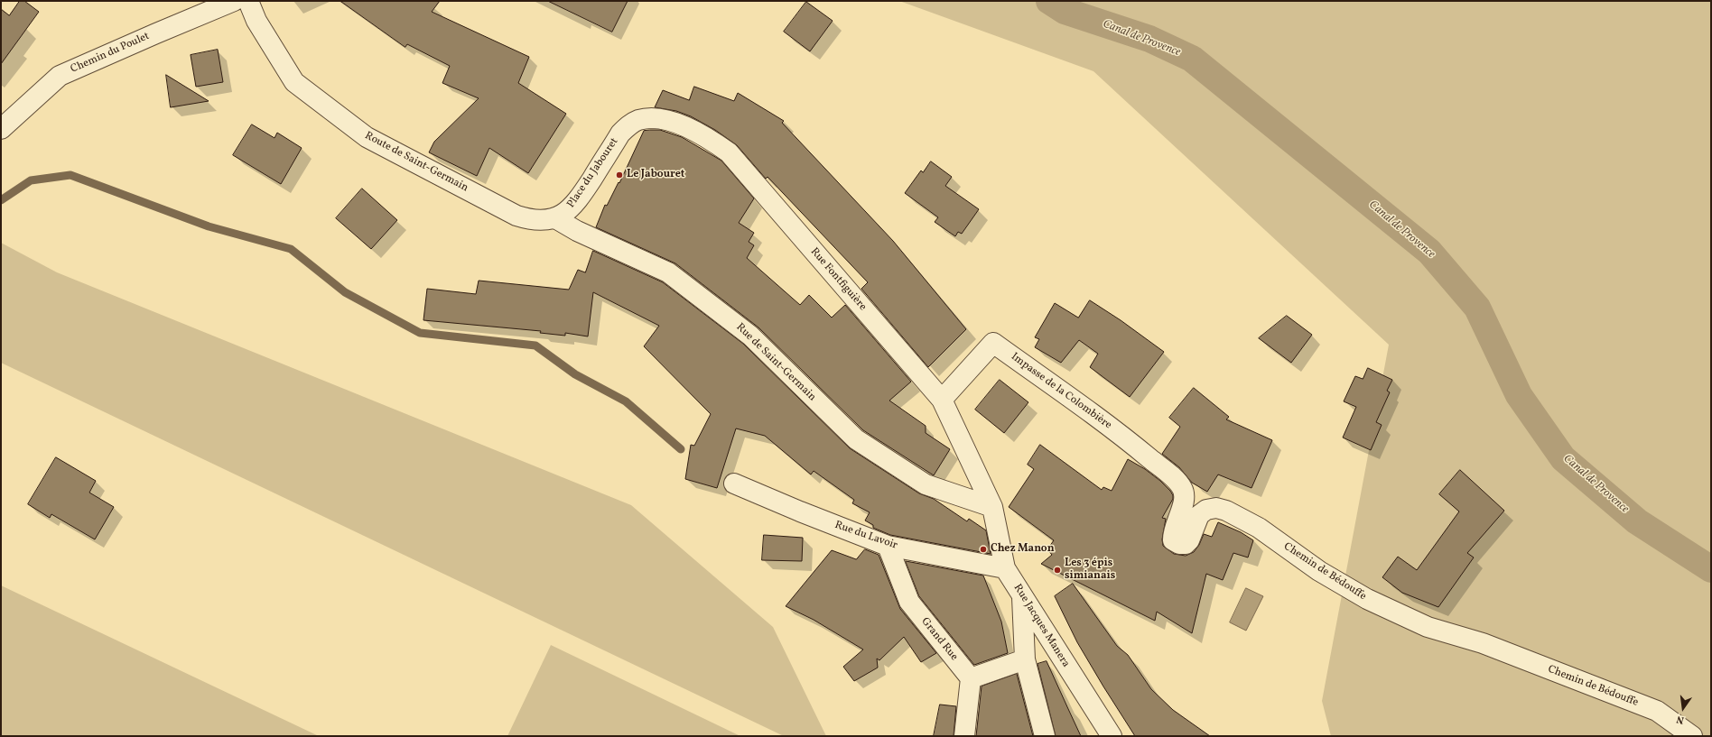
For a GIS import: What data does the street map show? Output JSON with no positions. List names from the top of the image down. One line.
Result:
{"streets":{"street":["Chemin du Poulet","Route de Saint-Germain","Place du Jabouret","Rue Fontfiguière","Rue de Saint-Germain","Impasse de la Colombière","Rue du Lavoir","Chemin de Bédouffe","Rue Jacques Manera","Grand Rue"]},"crossings":[["Route de Saint-Germain","Place du Jabouret"],["Route de Saint-Germain","Rue de Saint-Germain"],["Place du Jabouret","Rue Fontfiguière"],["Place du Jabouret","Rue de Saint-Germain"],["Rue Fontfiguière","Rue de Saint-Germain"],["Rue Fontfiguière","Impasse de la Colombière"],["Rue Fontfiguière","Rue Jacques Manera"],["Rue de Saint-Germain","Rue Jacques Manera"],["Impasse de la Colombière","Chemin de Bédouffe"],["Rue du Lavoir","Rue Jacques Manera"],["Rue du Lavoir","Grand Rue"]],"water":["Canal de Provence"],"places":["Le Jabouret","Chez Manon","Les 3 épis simianais"],"north":"bottom"}
